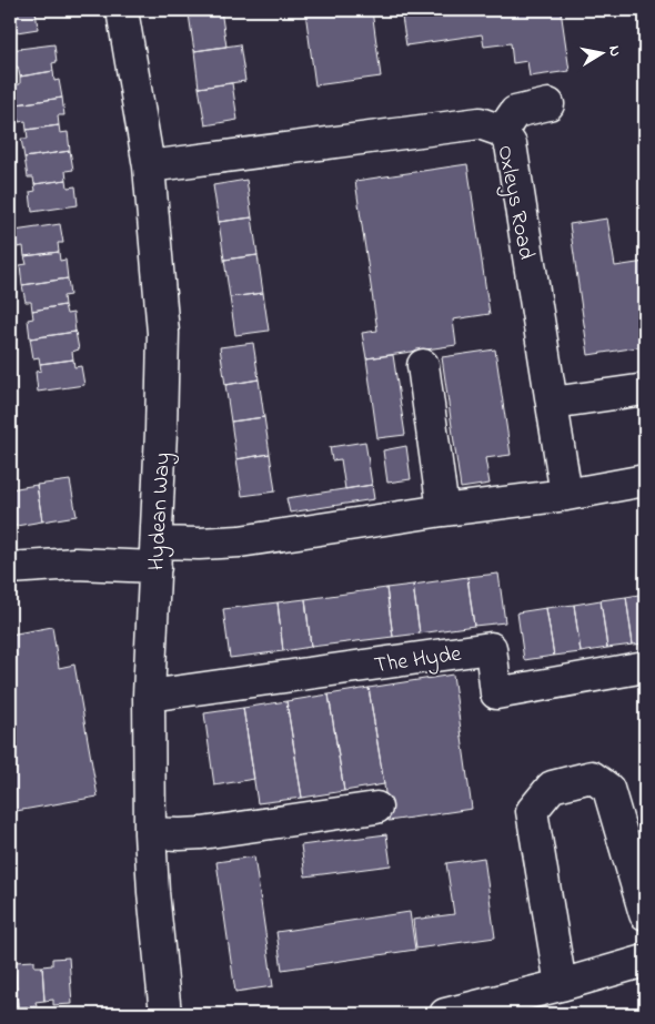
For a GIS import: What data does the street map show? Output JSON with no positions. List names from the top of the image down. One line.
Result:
{"streets":{"street":["Oxleys Road","Hydean Way","The Hyde"]},"crossings":[["Oxleys Road","Hydean Way"],["Hydean Way","The Hyde"]],"north":"right"}
